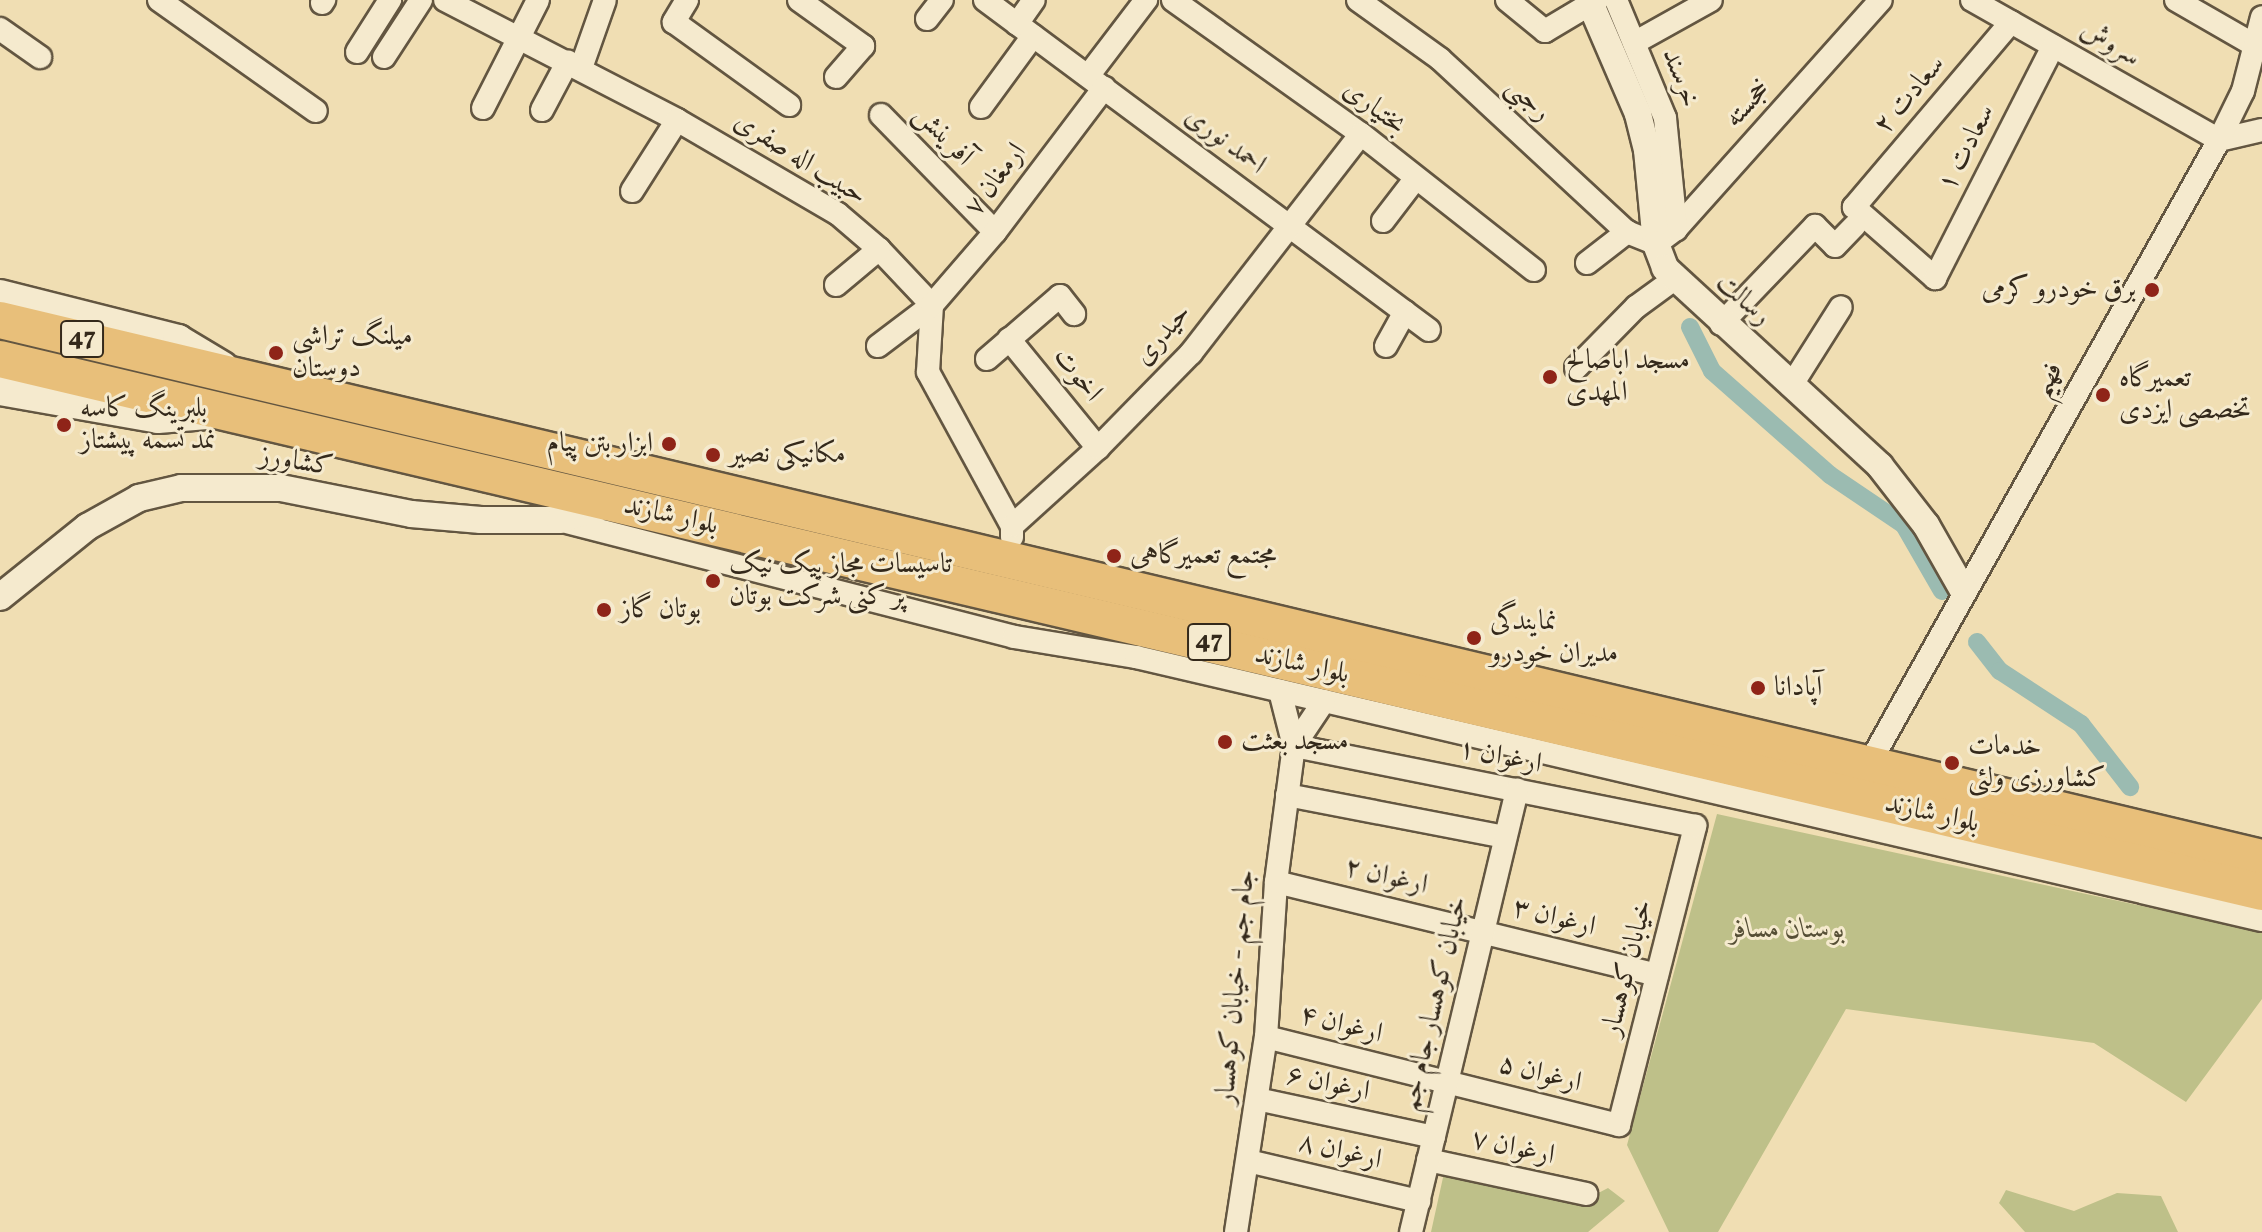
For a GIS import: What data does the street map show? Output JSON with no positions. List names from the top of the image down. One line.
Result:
{"streets":{"highway":["47","بلوار شازند"],"street":["سروش","خرسند","سعادت ۲","رجبی","خجسته","بختیاری","آفرینش","احمد نوری","سعادت ۱","حبیب اله صفری","ارمغان ۷","رسالت","حیدری","اخوت","فهیم","کشاورز","ارغوان ۱","ارغوان ۲","ارغوان ۳","خیابان کوهسار","جام جم - خیابان کوهسار","خیابان کوهسار جام جم","ارغوان ۴","ارغوان ۵","ارغوان ۶","ارغوان ۷","ارغوان ۸"]},"crossings":[["سروش","سعادت ۲"],["سروش","سعادت ۱"],["سروش","فهیم"],["خرسند","رجبی"],["خرسند","خجسته"],["خرسند","رسالت"],["سعادت ۲","سعادت ۱"],["رجبی","خجسته"],["رجبی","رسالت"],["خجسته","رسالت"],["بختیاری","حیدری"],["آفرینش","ارمغان ۷"],["احمد نوری","ارمغان ۷"],["احمد نوری","حیدری"],["حبیب اله صفری","ارمغان ۷"],["رسالت","فهیم"],["حیدری","اخوت"],["فهیم","بلوار شازند"],["کشاورز","بلوار شازند"],["ارغوان ۱","خیابان کوهسار"],["ارغوان ۱","جام جم - خیابان کوهسار"],["ارغوان ۱","خیابان کوهسار جام جم"],["ارغوان ۲","ارغوان ۳"],["ارغوان ۲","جام جم - خیابان کوهسار"],["ارغوان ۲","خیابان کوهسار جام جم"],["ارغوان ۳","خیابان کوهسار"],["ارغوان ۳","خیابان کوهسار جام جم"],["خیابان کوهسار","ارغوان ۵"],["جام جم - خیابان کوهسار","ارغوان ۴"],["جام جم - خیابان کوهسار","ارغوان ۶"],["جام جم - خیابان کوهسار","ارغوان ۸"],["خیابان کوهسار جام جم","ارغوان ۴"],["خیابان کوهسار جام جم","ارغوان ۵"],["خیابان کوهسار جام جم","ارغوان ۶"],["خیابان کوهسار جام جم","ارغوان ۷"],["خیابان کوهسار جام جم","ارغوان ۸"],["ارغوان ۴","ارغوان ۵"]],"parks":["بوستان مسافر"],"places":["برق خودرو کرمی","میلنگ تراشی دوستان","مسجد اباصالح المهدی","تعمیرگاه تخصصی ایزدی","بلبرینگ کاسه نمد تسمه پیشتاز","ابزار بتن پیام","مکانیکی نصیر","مجتمع تعمیرگاهی","تاسیسات مجاز پیک نیک پر کنی شرکت بوتان","بوتان گاز","نمایندگی مدیران خودرو","آپادانا","مسجد بعثت","خدمات کشاورزی ولئی"]}
